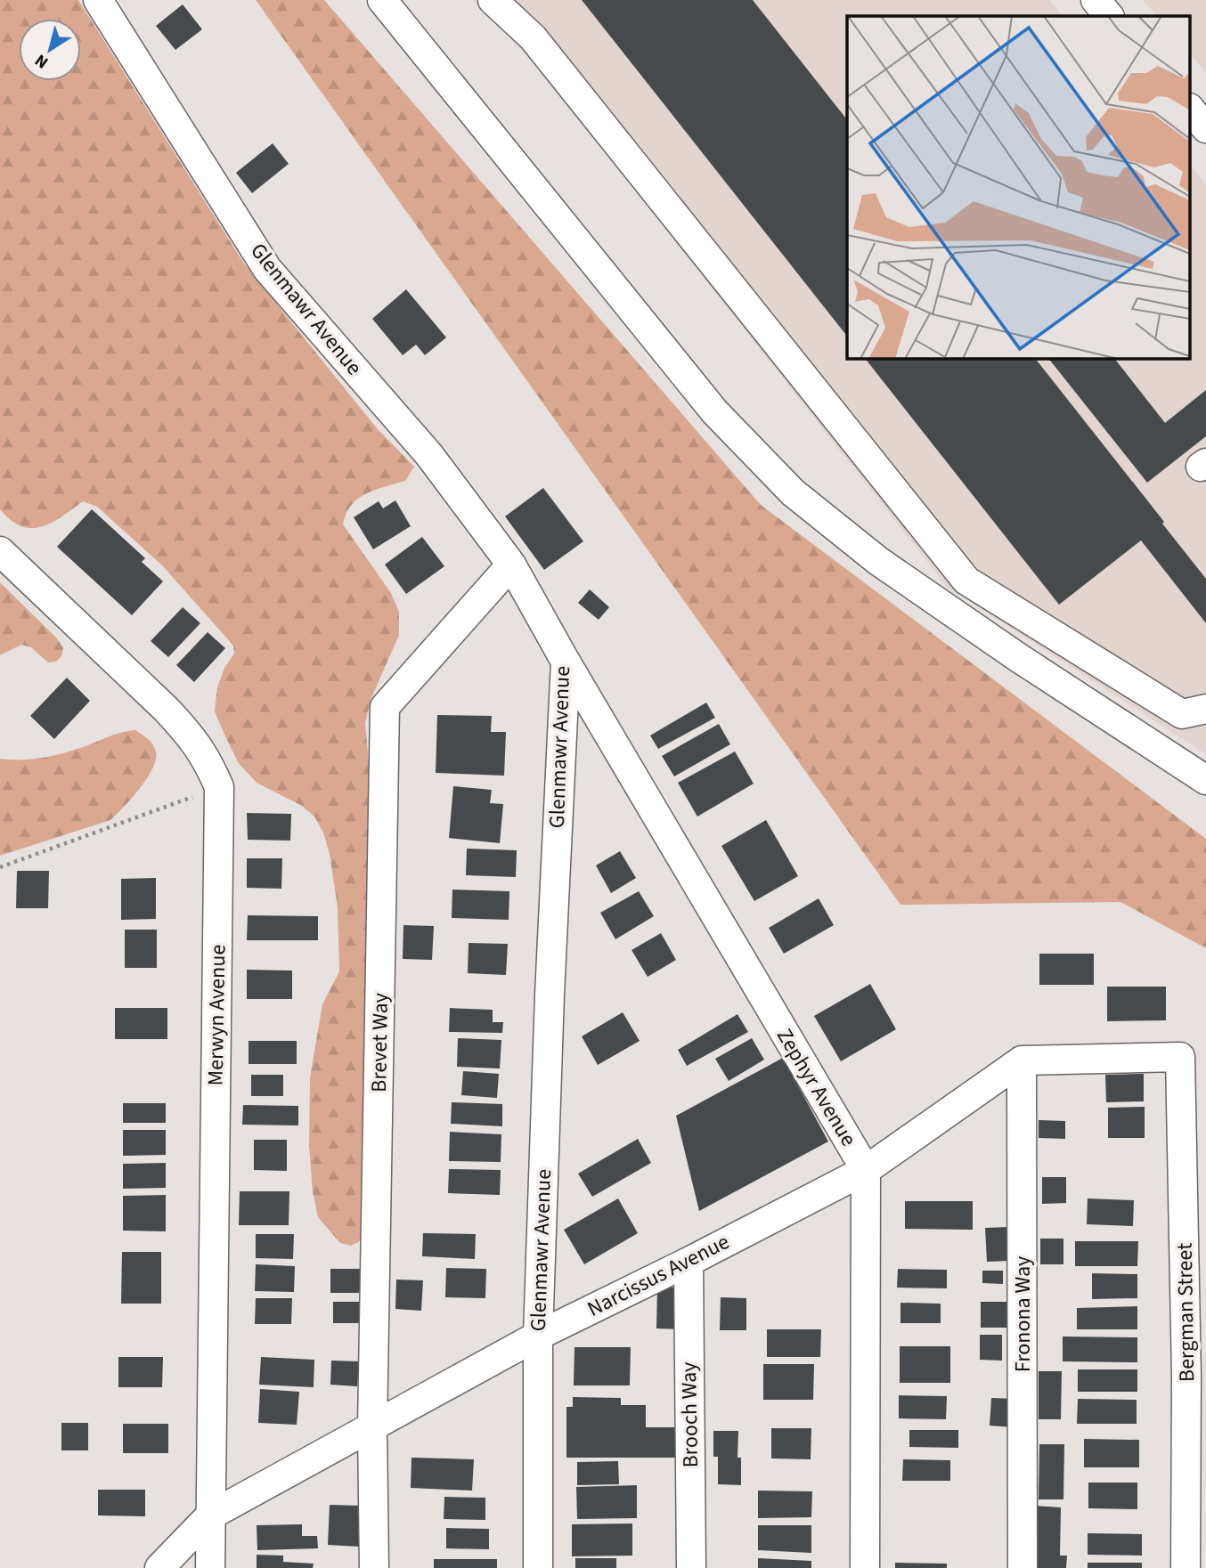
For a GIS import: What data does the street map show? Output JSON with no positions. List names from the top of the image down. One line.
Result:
{"streets":{"street":["Glenmawr Avenue","Merwyn Avenue","Brevet Way","Zephyr Avenue","Narcissus Avenue","Bergman Street","Fronona Way","Brooch Way"]},"crossings":[["Glenmawr Avenue","Brevet Way"],["Glenmawr Avenue","Zephyr Avenue"],["Glenmawr Avenue","Narcissus Avenue"],["Merwyn Avenue","Narcissus Avenue"],["Brevet Way","Narcissus Avenue"],["Zephyr Avenue","Narcissus Avenue"],["Narcissus Avenue","Bergman Street"],["Narcissus Avenue","Fronona Way"],["Narcissus Avenue","Brooch Way"],["Bergman Street","Fronona Way"]],"north":"bottom left"}
